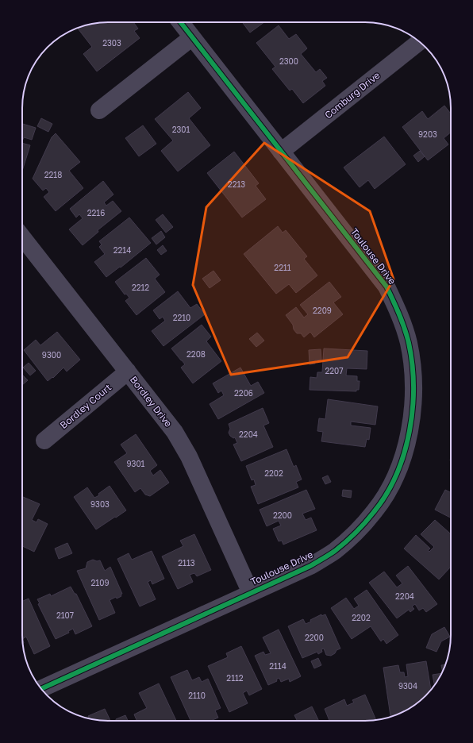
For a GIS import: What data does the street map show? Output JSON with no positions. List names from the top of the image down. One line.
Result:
{"streets":{"street":["Comburg Drive","Toulouse Drive","Bordley Drive","Bordley Court"]},"crossings":[["Comburg Drive","Toulouse Drive"],["Toulouse Drive","Bordley Drive"],["Bordley Drive","Bordley Court"]],"house_numbers":["2303","2300","2301","9203","2218","2213","2216","2214","2211","2212","2209","2210","2208","9300","2207","2206","2204","9301","2202","9303","2200","2113","2109","2204","2107","2202","2200","2114","2112","9304","2110"]}
